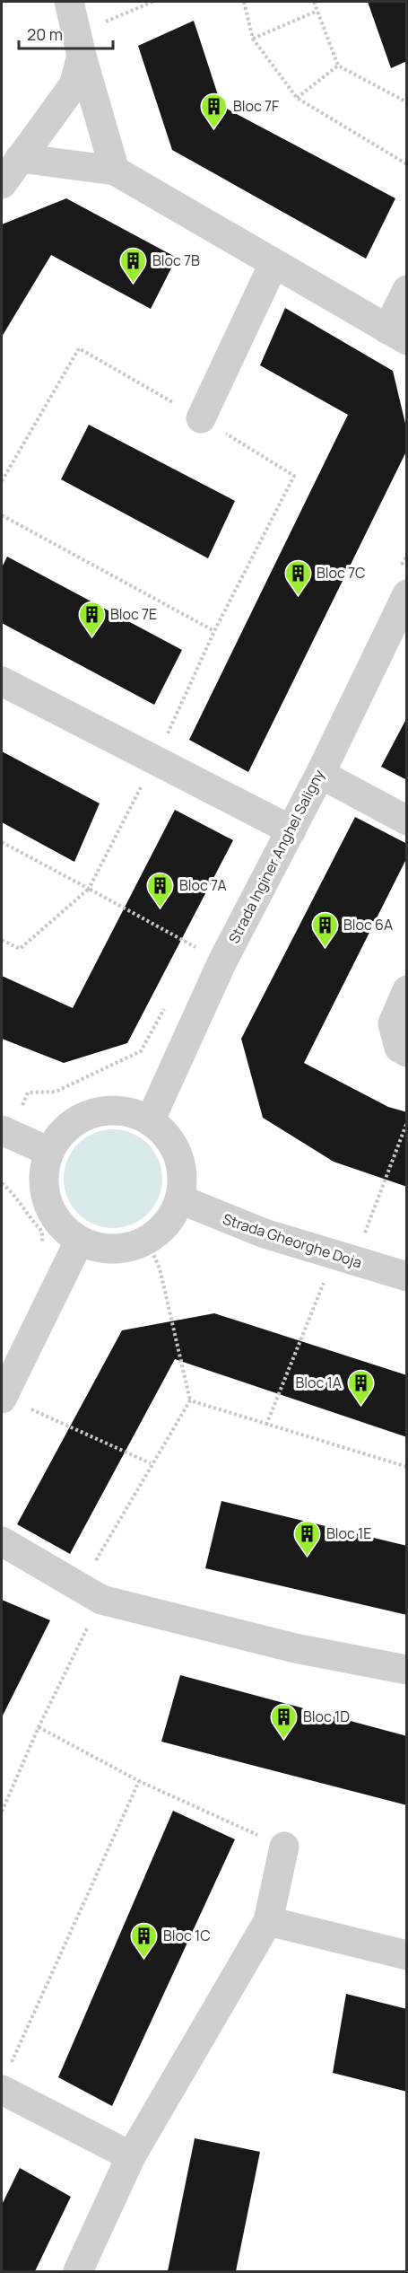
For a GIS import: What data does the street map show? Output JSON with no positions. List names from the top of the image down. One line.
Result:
{"streets":{"street":["Strada Inginer Anghel Saligny","Strada Gheorghe Doja"]},"crossings":[["Strada Inginer Anghel Saligny","Strada Gheorghe Doja"]],"places":{"building":["Bloc 7F","Bloc 7B","Bloc 7C","Bloc 7E","Bloc 7A","Bloc 6A","Bloc 1A","Bloc 1E","Bloc 1D","Bloc 1C"]},"scale_bar":"20 m"}
